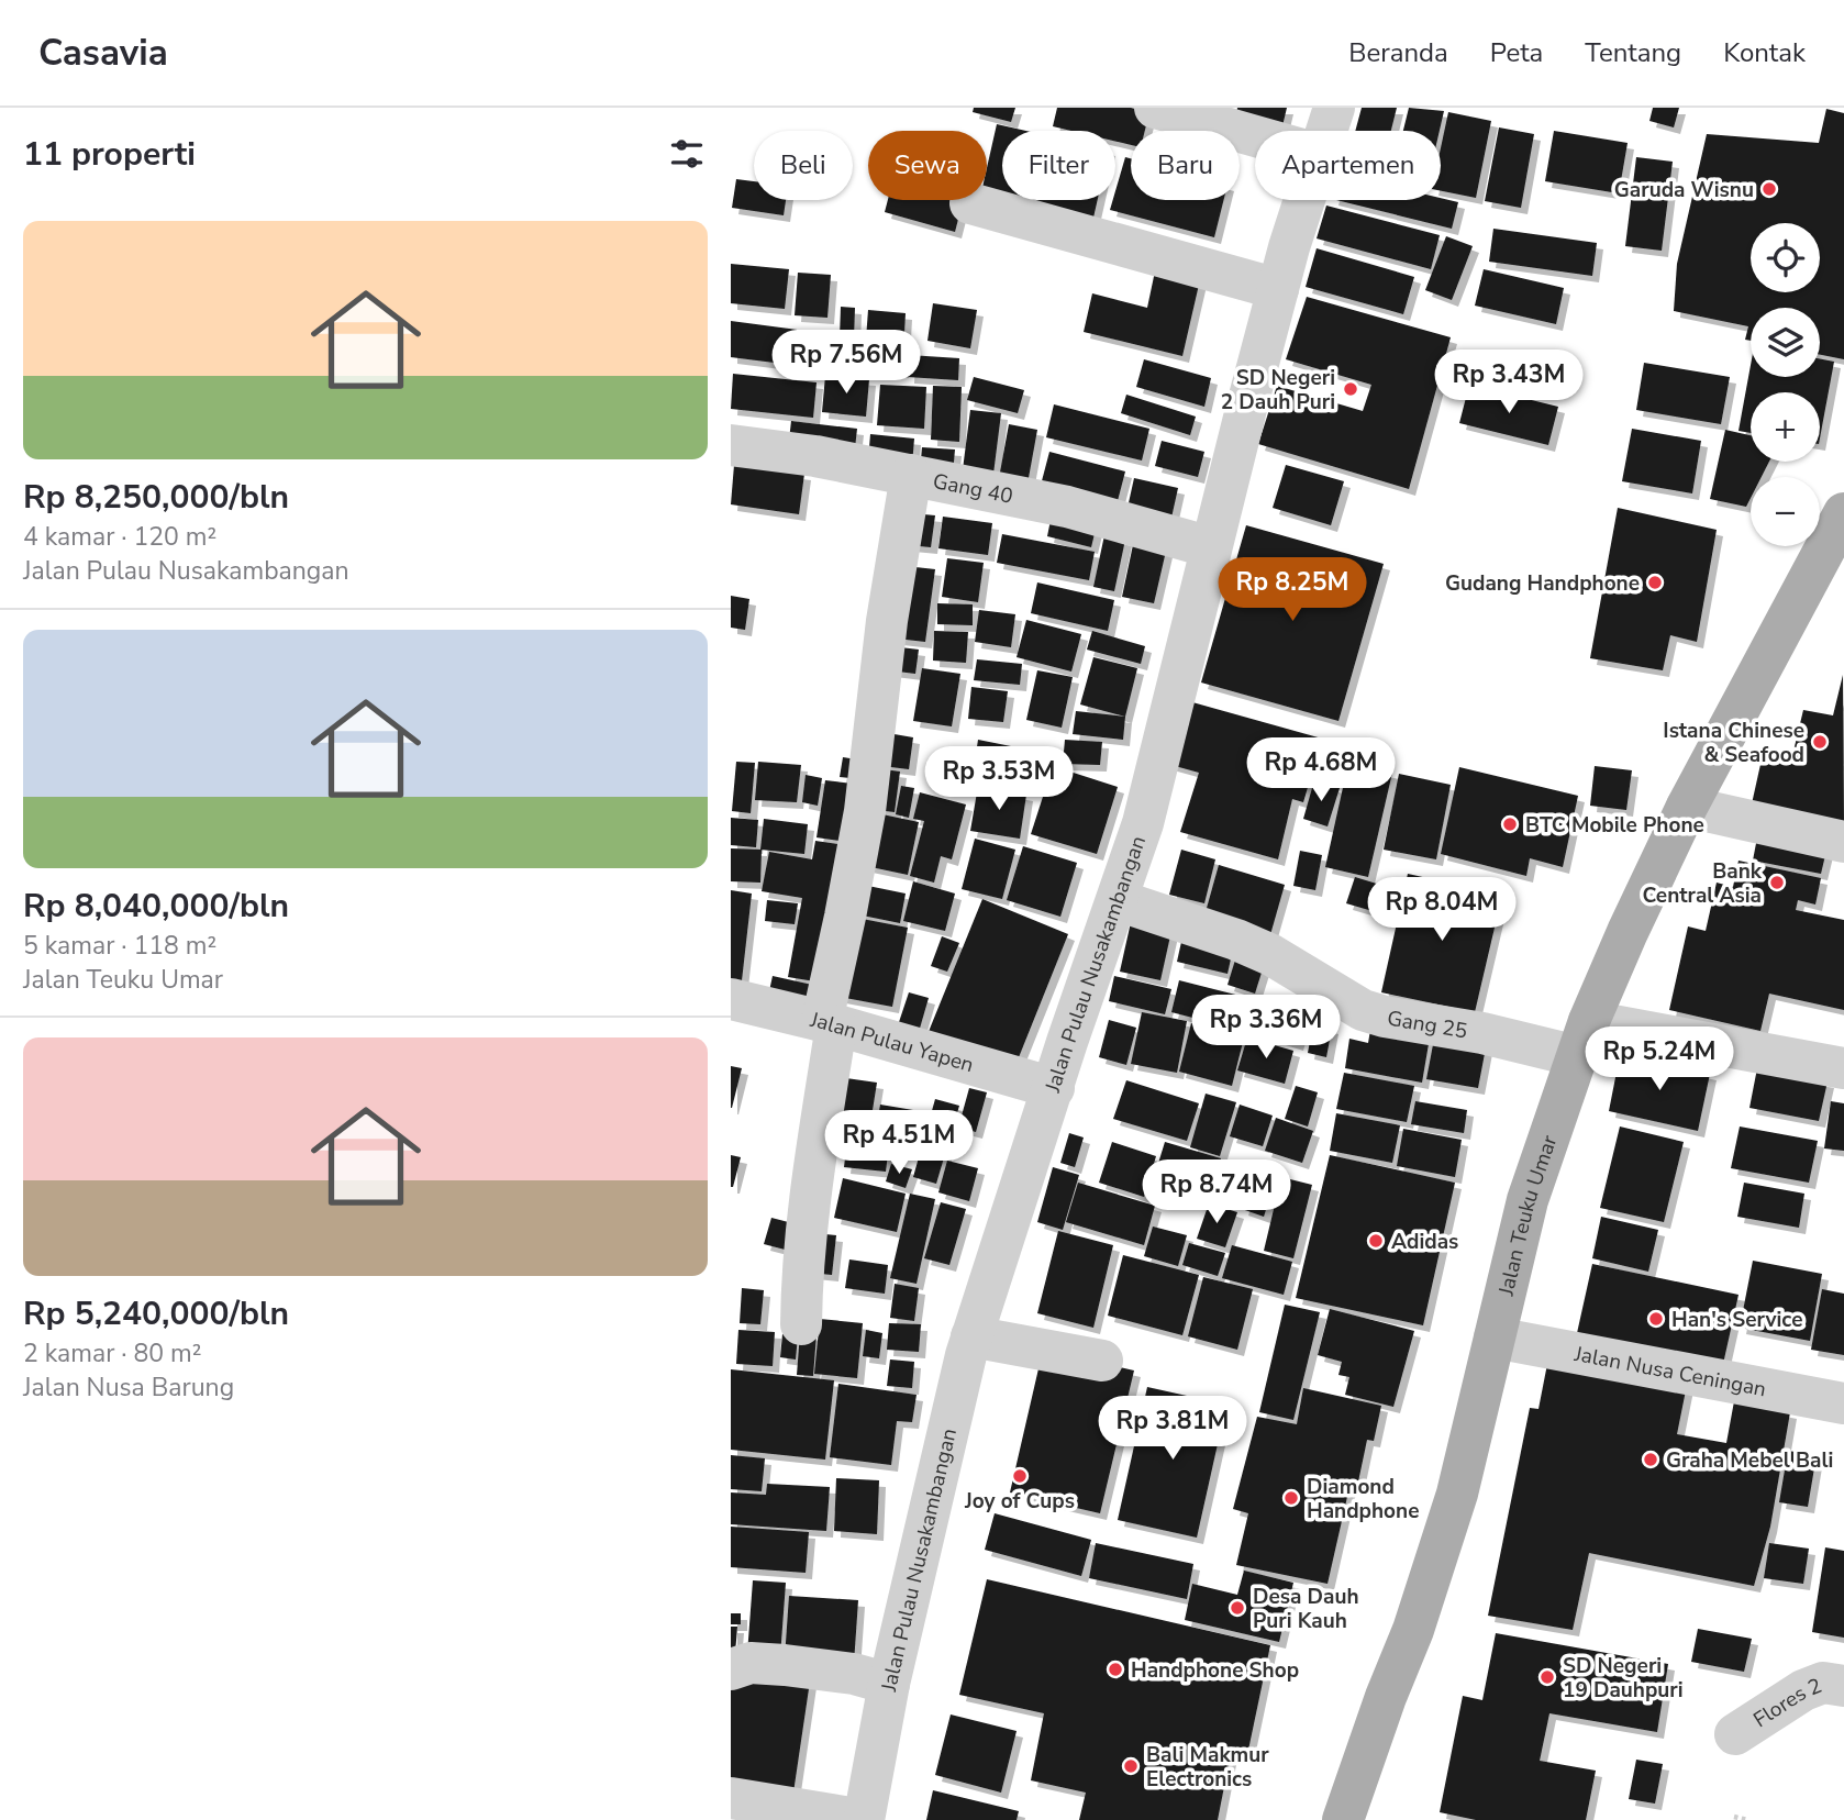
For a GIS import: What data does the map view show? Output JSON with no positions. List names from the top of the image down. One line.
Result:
{"streets":{"main road":["Jalan Teuku Umar"],"street":["Gang 40","Jalan Pulau Nusakambangan","Gang 25","Jalan Pulau Yapen","Jalan Nusa Ceningan","Flores 2"]},"crossings":[["Gang 40","Jalan Pulau Nusakambangan"],["Jalan Pulau Nusakambangan","Gang 25"],["Jalan Pulau Nusakambangan","Jalan Pulau Yapen"],["Gang 25","Jalan Teuku Umar"],["Jalan Teuku Umar","Jalan Nusa Ceningan"]],"places":["Garuda Wisnu","SD Negeri 2 Dauh Puri","Gudang Handphone","Istana Chinese & Seafood","BTC Mobile Phone","Bank Central Asia","Adidas","Han's Service","Graha Mebel Bali","Joy of Cups","Diamond Handphone","Desa Dauh Puri Kauh","Handphone Shop","SD Negeri 19 Dauhpuri","Bali Makmur Electronics"],"page":{"header":"Casavia","nav":["Beranda","Peta","Tentang","Kontak"],"heading":"11 properti","chip":["Beli","Sewa","Filter","Baru","Apartemen"],"list":[{"name":"Rp 8,250,000/bln","note":"4 kamar · 120 m² · Jalan Pulau Nusakambangan"},{"name":"Rp 8,040,000/bln","note":"5 kamar · 118 m² · Jalan Teuku Umar"},{"name":"Rp 5,240,000/bln","note":"2 kamar · 80 m² · Jalan Nusa Barung"}],"map_buttons":["+","−"],"price":["Rp 7.56M","Rp 3.43M","Rp 8.25M","Rp 4.68M","Rp 3.53M","Rp 8.04M","Rp 3.36M","Rp 5.24M","Rp 4.51M","Rp 8.74M","Rp 3.81M"]}}
